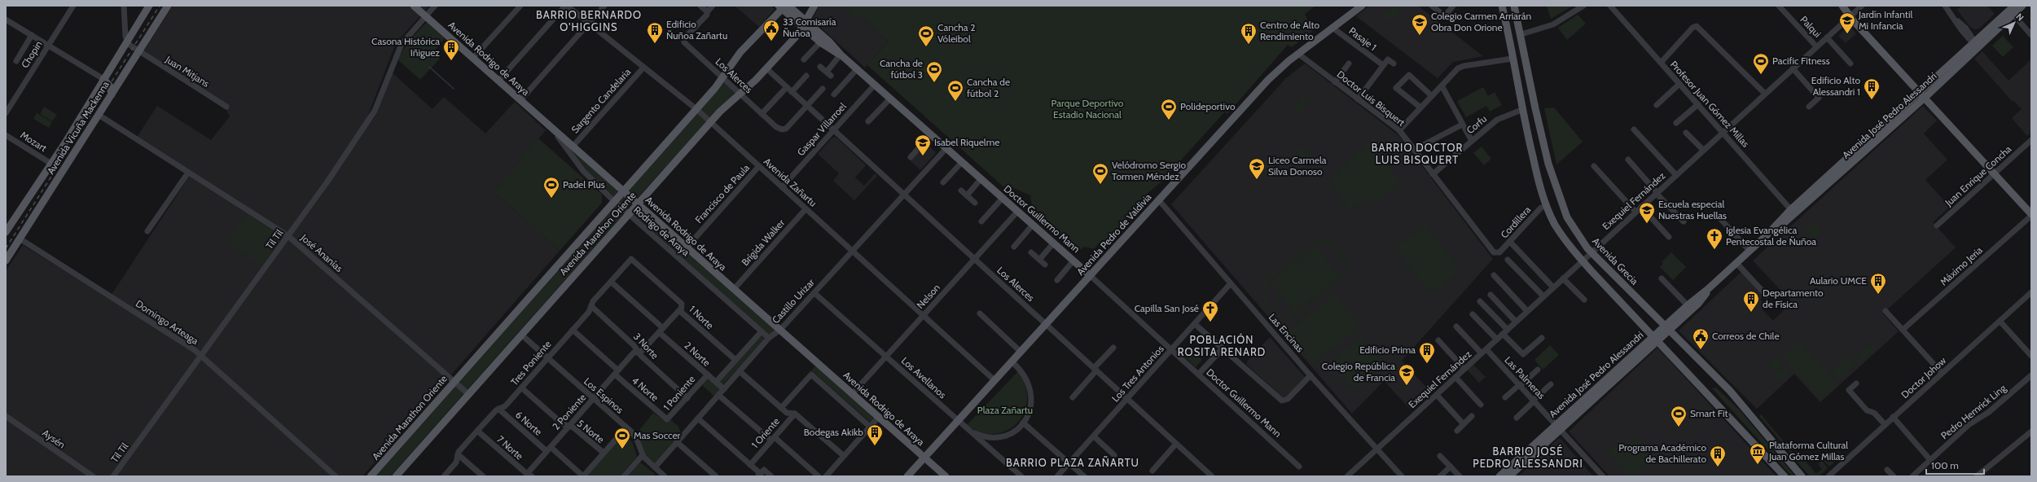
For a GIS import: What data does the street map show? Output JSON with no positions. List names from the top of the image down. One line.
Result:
{"streets":{"main road":["Avenida Rodrigo de Araya","Avenida José Pedro Alessandri","Avenida Vicuña Mackenna","Doctor Guillermo Mann","Avenida Marathon Oriente","Avenida Pedro de Valdivia","Avenida Grecia"],"street":["Palqui","Pasaje 1","Chopin","Juan Mitjans","Los Alerces","Doctor Luis Bisquert","Sargento Candelaria","Profesor Juan Gómez Millas","Corfu","Gaspar Villarroel","Mozart","Juan Enrique Concha","Avenida Zañartu","Francisco de Paula","Exequiel Fernández","Cordillera","Rodrigo de Araya","Til Til","Brígida Walker","José Ananías","Máximo Jeria","Nelson","Castillo Urizar","1 Norte","Domingo Arteaga","Las Encinas","3 Norte","2 Norte","Tres Poniente","Los Tres Antonios","Los Avellanos","Las Palmeras","Doctor Johow","4 Norte","1 Poniente","Los Espinos","2 Poniente","Pedro Hemrick Ling","6 Norte","5 Norte","1 Oriente","Aysén","7 Norte"]},"crossings":[["Palqui","Exequiel Fernández"],["Pasaje 1","Avenida Pedro de Valdivia"],["Avenida Rodrigo de Araya","Sargento Candelaria"],["Avenida Rodrigo de Araya","Francisco de Paula"],["Avenida Rodrigo de Araya","Rodrigo de Araya"],["Avenida Rodrigo de Araya","Avenida Marathon Oriente"],["Avenida Rodrigo de Araya","Avenida Pedro de Valdivia"],["Avenida Rodrigo de Araya","Til Til"],["Avenida Rodrigo de Araya","Brígida Walker"],["Avenida Rodrigo de Araya","Nelson"],["Avenida Rodrigo de Araya","Castillo Urizar"],["Juan Mitjans","Avenida Vicuña Mackenna"],["Los Alerces","Gaspar Villarroel"],["Los Alerces","Avenida Marathon Oriente"],["Los Alerces","Avenida Pedro de Valdivia"],["Los Alerces","Nelson"],["Los Alerces","Castillo Urizar"],["Los Alerces","Los Tres Antonios"],["Doctor Luis Bisquert","Corfu"],["Doctor Luis Bisquert","Cordillera"],["Doctor Luis Bisquert","Avenida Pedro de Valdivia"],["Sargento Candelaria","Avenida Zañartu"],["Profesor Juan Gómez Millas","Avenida José Pedro Alessandri"],["Profesor Juan Gómez Millas","Exequiel Fernández"],["Avenida José Pedro Alessandri","Avenida Grecia"],["Avenida José Pedro Alessandri","Las Palmeras"],["Avenida Vicuña Mackenna","Mozart"],["Avenida Vicuña Mackenna","José Ananías"],["Avenida Vicuña Mackenna","Domingo Arteaga"],["Gaspar Villarroel","Avenida Zañartu"],["Gaspar Villarroel","Doctor Guillermo Mann"],["Avenida Zañartu","Francisco de Paula"],["Avenida Zañartu","Avenida Marathon Oriente"],["Avenida Zañartu","Avenida Pedro de Valdivia"],["Avenida Zañartu","Brígida Walker"],["Avenida Zañartu","Nelson"],["Avenida Zañartu","Castillo Urizar"],["Exequiel Fernández","Avenida Grecia"],["Exequiel Fernández","Las Encinas"],["Exequiel Fernández","Las Palmeras"],["Doctor Guillermo Mann","Avenida Marathon Oriente"],["Doctor Guillermo Mann","Avenida Pedro de Valdivia"],["Doctor Guillermo Mann","Nelson"],["Doctor Guillermo Mann","Castillo Urizar"],["Doctor Guillermo Mann","Los Tres Antonios"],["Rodrigo de Araya","Avenida Marathon Oriente"],["Rodrigo de Araya","Castillo Urizar"],["Avenida Marathon Oriente","José Ananías"],["Avenida Marathon Oriente","Los Espinos"],["Avenida Pedro de Valdivia","Las Encinas"],["Avenida Pedro de Valdivia","Los Avellanos"],["Til Til","José Ananías"],["Til Til","Domingo Arteaga"],["Nelson","Los Avellanos"],["Castillo Urizar","2 Norte"],["Castillo Urizar","Los Avellanos"],["Castillo Urizar","Los Espinos"],["1 Norte","Tres Poniente"],["1 Norte","2 Poniente"],["Las Encinas","Los Tres Antonios"],["3 Norte","Tres Poniente"],["3 Norte","1 Poniente"],["3 Norte","2 Poniente"],["2 Norte","Tres Poniente"],["2 Norte","1 Poniente"],["2 Norte","2 Poniente"],["Tres Poniente","4 Norte"],["Tres Poniente","Los Espinos"],["Tres Poniente","6 Norte"],["Tres Poniente","5 Norte"],["Tres Poniente","7 Norte"],["4 Norte","1 Poniente"],["4 Norte","2 Poniente"],["Los Espinos","2 Poniente"],["2 Poniente","6 Norte"],["2 Poniente","5 Norte"],["2 Poniente","7 Norte"]],"districts":["BARRIO BERNARDO O'HIGGINS","BARRIO DOCTOR LUIS BISQUERT","POBLACIÓN ROSITA RENARD","BARRIO JOSÉ PEDRO ALESSANDRI","BARRIO PLAZA ZAÑARTU"],"parks":["Parque Deportivo Estadio Nacional","Plaza Zañartu"],"places":{"school or university":["Jardín Infantil Mi Infancia","Colegio Carmen Arriarán Obra Don Orione","Isabel Riquelme","Liceo Carmela Silva Donoso","Escuela especial Nuestras Huellas","Colegio República de Francia"],"public building":["33 Comisaría Ñuñoa","Correos de Chile"],"building":["Edificio Ñuñoa Zañartu","Centro de Alto Rendimiento","Casona Histórica Iñiguez","Edificio Alto Alessandri 1","Aulario UMCE","Departamento de Física","Edificio Prima","Bodegas Akikb","Programa Académico de Bachillerato"],"sports":["Cancha 2 Vóleibol","Pacific Fitness","Cancha de fútbol 3","Cancha de fútbol 2","Polideportivo","Velódromo Sergio Tormen Méndez","Padel Plus","Smart Fit","Mas Soccer"],"church":["Iglesia Evangélica Pentecostal de Ñuñoa","Capilla San José"],"museum":["Plataforma Cultural Juan Gómez Millas"]},"scale_bar":"100 m","north":"top right"}
